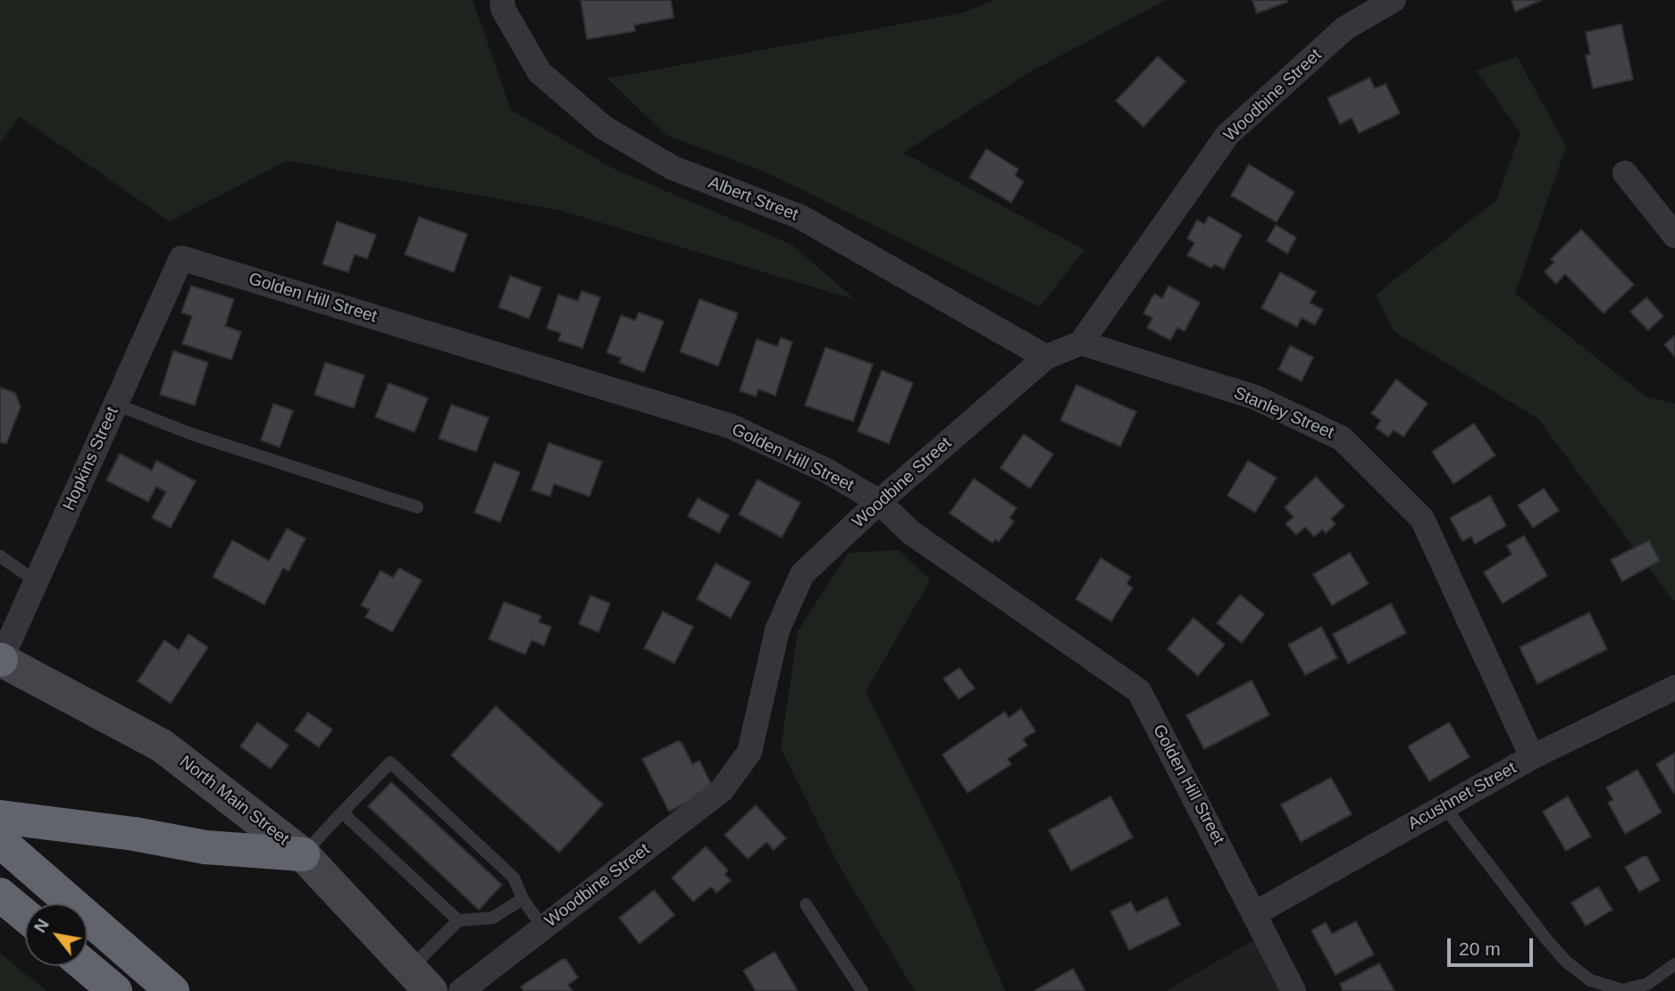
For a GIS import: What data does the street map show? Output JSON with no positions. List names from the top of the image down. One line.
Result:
{"streets":{"main road":["North Main Street"],"street":["Woodbine Street","Albert Street","Golden Hill Street","Stanley Street","Hopkins Street","Acushnet Street"]},"crossings":[["Woodbine Street","Albert Street"],["Woodbine Street","Golden Hill Street"],["Woodbine Street","Stanley Street"],["Golden Hill Street","Hopkins Street"],["Golden Hill Street","Acushnet Street"],["Stanley Street","Acushnet Street"],["Hopkins Street","North Main Street"]],"scale_bar":"20 m","north":"top left"}
